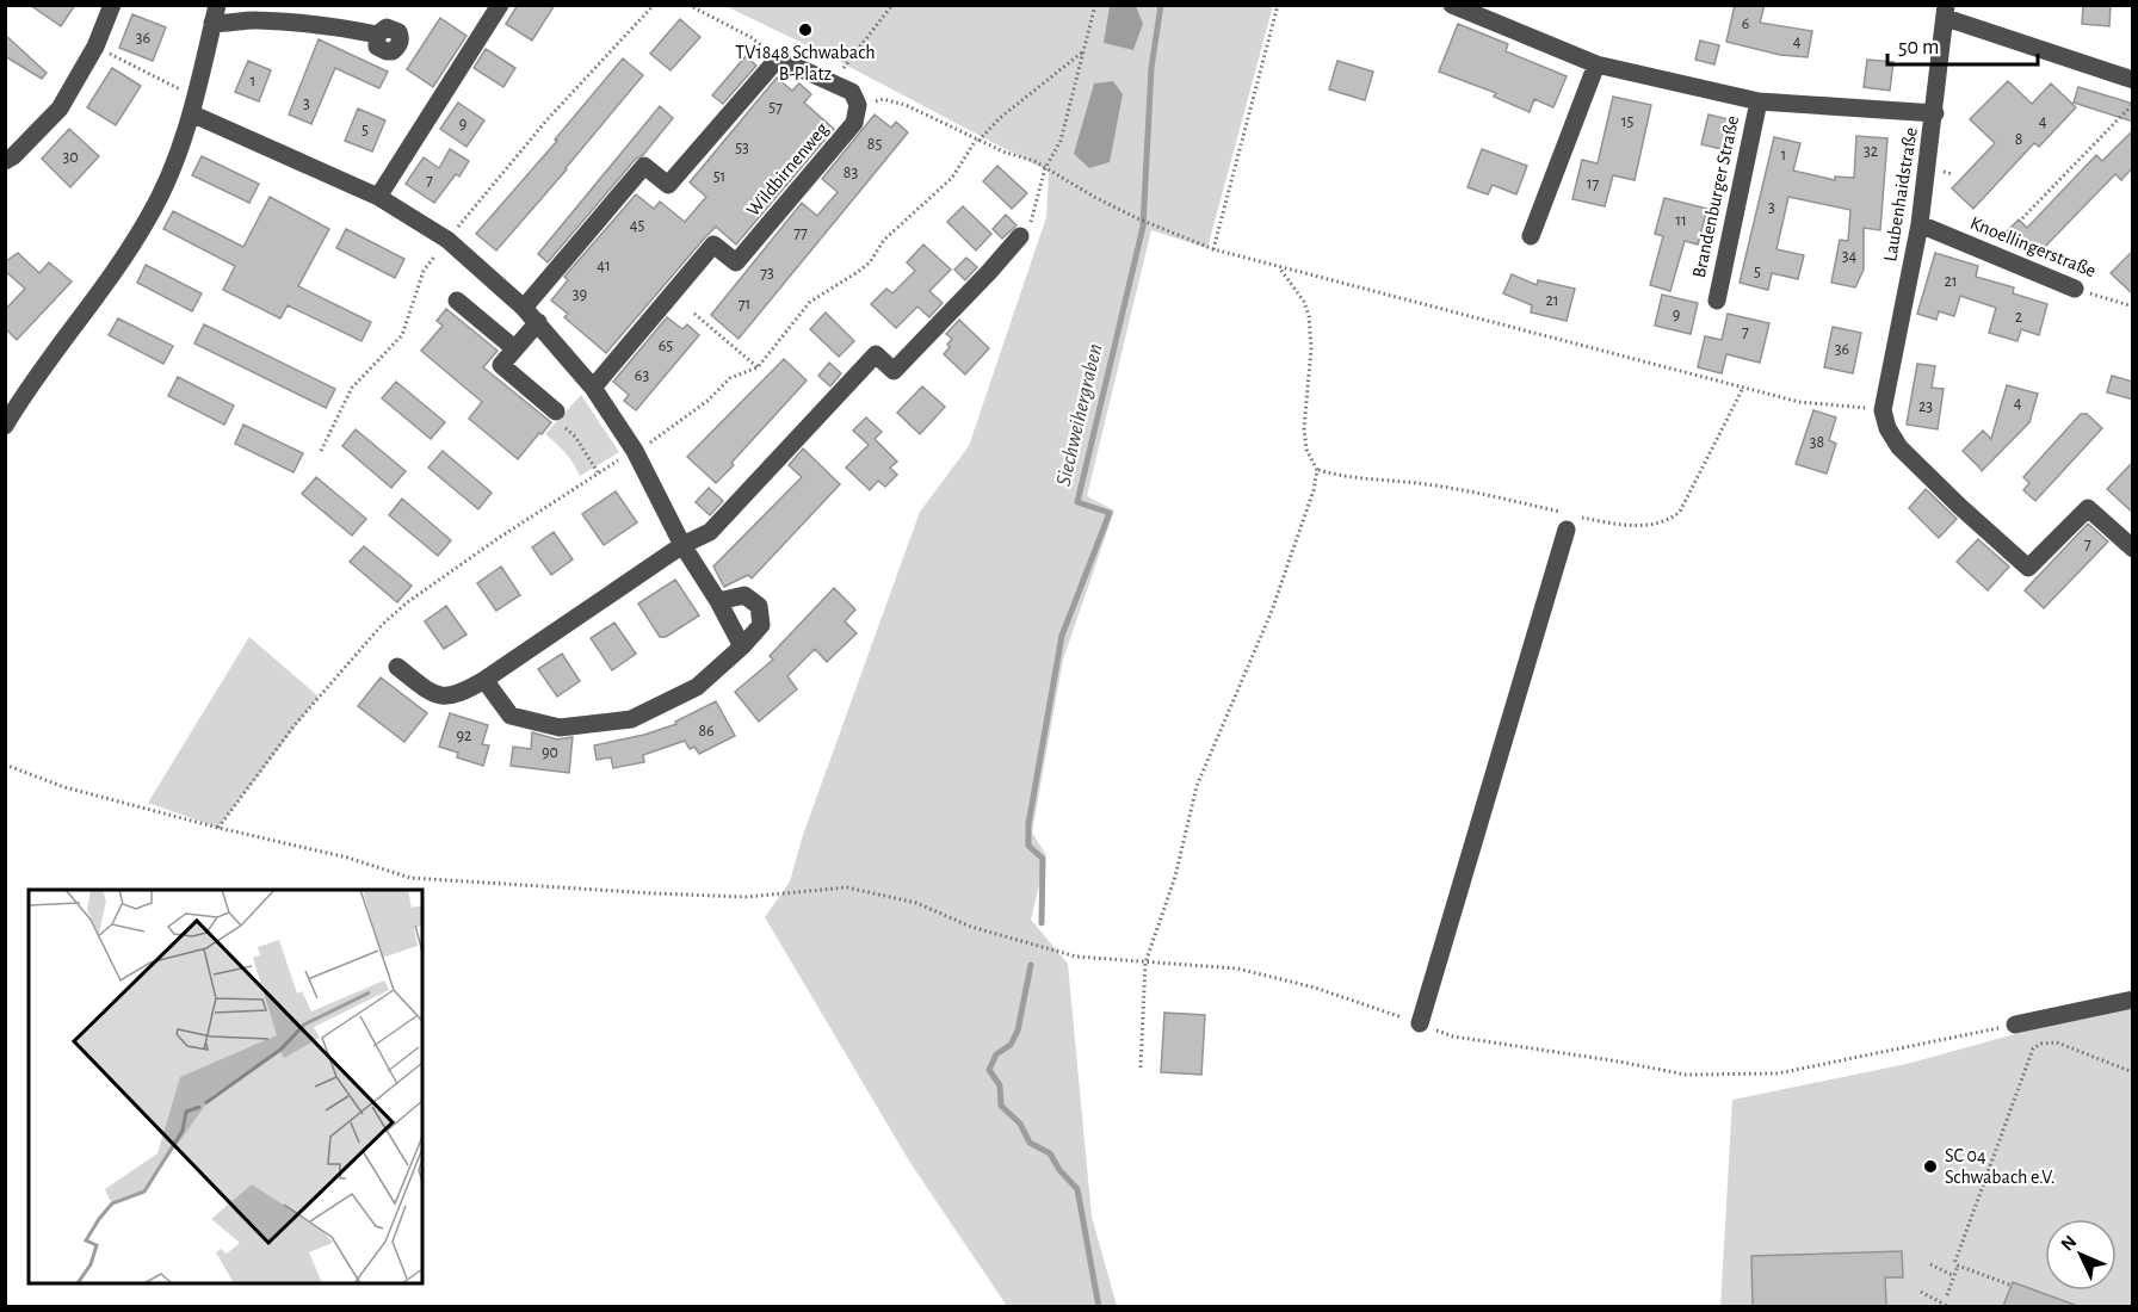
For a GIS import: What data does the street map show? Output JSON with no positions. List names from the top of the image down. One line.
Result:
{"streets":{"street":["Wildbirnenweg","Laubenhaidstraße","Brandenburger Straße","Knoellingerstraße"]},"crossings":[["Laubenhaidstraße","Brandenburger Straße"],["Laubenhaidstraße","Knoellingerstraße"]],"water":["Siechweihergraben"],"places":["TV1848 Schwabach B-Platz","SC 04 Schwabach e.V."],"house_numbers":["6","36","4","1","3","57","15","4","9","5","8","85","53","32","1","30","83","51","7","17","3","11","45","77","34","41","5","73","21","39","21","71","9","2","7","65","36","63","4","23","38","7","86","92","90"],"scale_bar":"50 m","north":"top left"}
